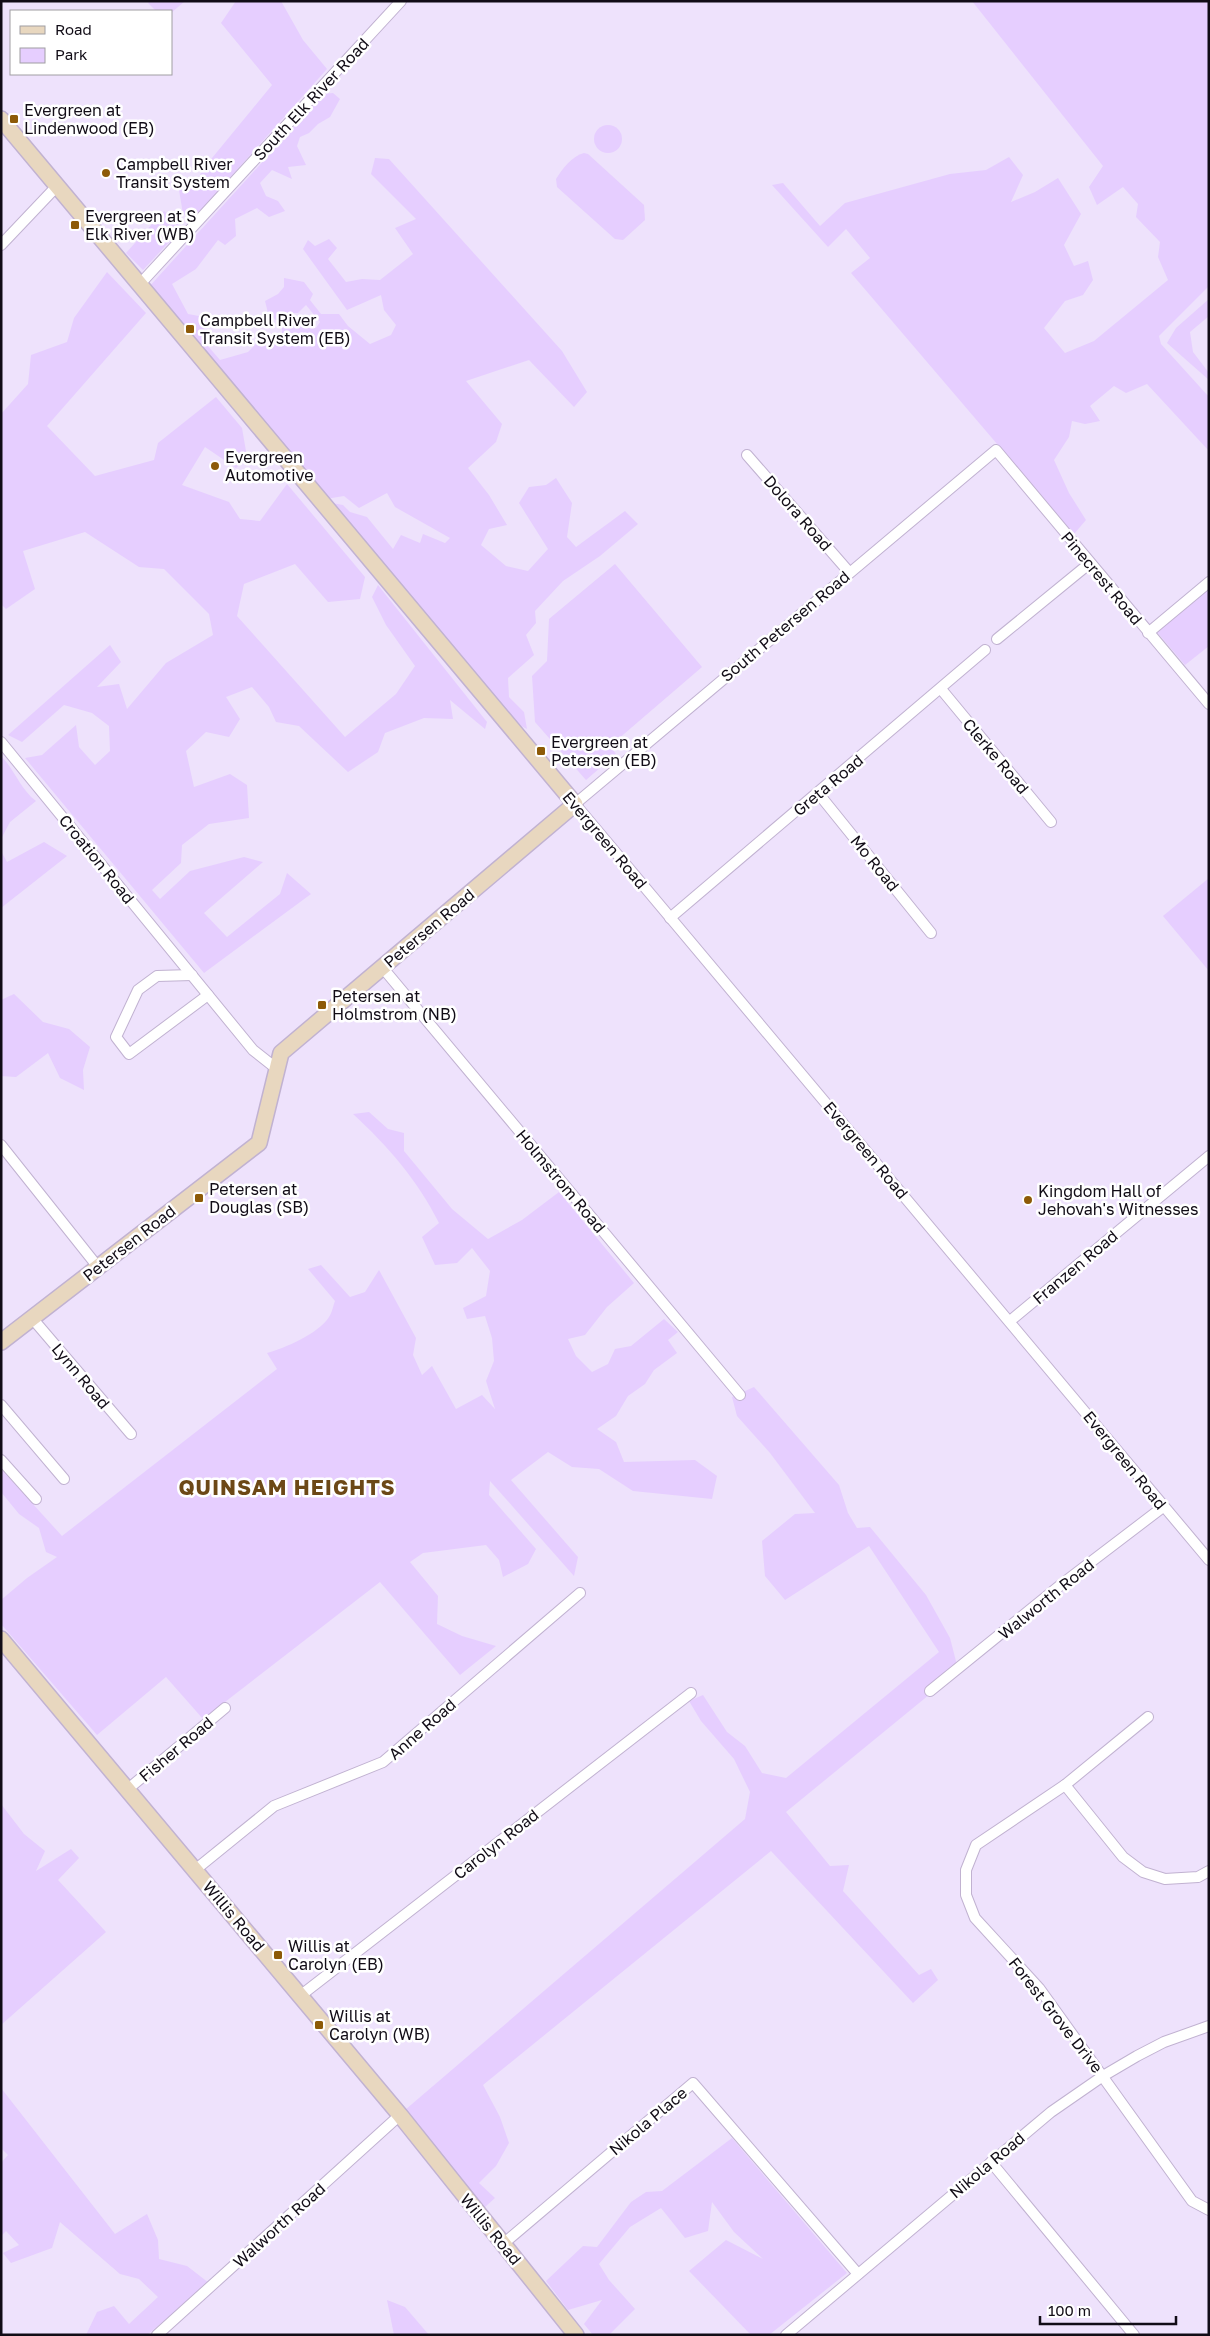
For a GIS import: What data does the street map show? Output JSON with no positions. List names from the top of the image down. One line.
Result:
{"streets":{"street":["South Elk River Road","Dolora Road","Pinecrest Road","South Petersen Road","Clerke Road","Greta Road","Evergreen Road","Croation Road","Mo Road","Petersen Road","Holmstrom Road","Franzen Road","Lynn Road","Walworth Road","Anne Road","Fisher Road","Carolyn Road","Willis Road","Forest Grove Drive","Nikola Place","Nikola Road"]},"crossings":[["South Elk River Road","Evergreen Road"],["Dolora Road","South Petersen Road"],["Pinecrest Road","South Petersen Road"],["South Petersen Road","Evergreen Road"],["South Petersen Road","Petersen Road"],["Clerke Road","Greta Road"],["Greta Road","Evergreen Road"],["Greta Road","Mo Road"],["Evergreen Road","Petersen Road"],["Evergreen Road","Franzen Road"],["Evergreen Road","Walworth Road"],["Croation Road","Petersen Road"],["Petersen Road","Holmstrom Road"],["Petersen Road","Lynn Road"],["Walworth Road","Willis Road"],["Anne Road","Willis Road"],["Fisher Road","Willis Road"],["Carolyn Road","Willis Road"],["Willis Road","Nikola Place"],["Forest Grove Drive","Nikola Road"],["Nikola Place","Nikola Road"]],"districts":["QUINSAM HEIGHTS"],"places":{"transit":["Evergreen at Lindenwood (EB)","Evergreen at S Elk River (WB)","Campbell River Transit System (EB)","Evergreen at Petersen (EB)","Petersen at Holmstrom (NB)","Petersen at Douglas (SB)","Willis at Carolyn (EB)","Willis at Carolyn (WB)"],"other":["Campbell River Transit System","Evergreen Automotive","Kingdom Hall of Jehovah's Witnesses"]},"legend":["Road","Park"],"scale_bar":"100 m"}
